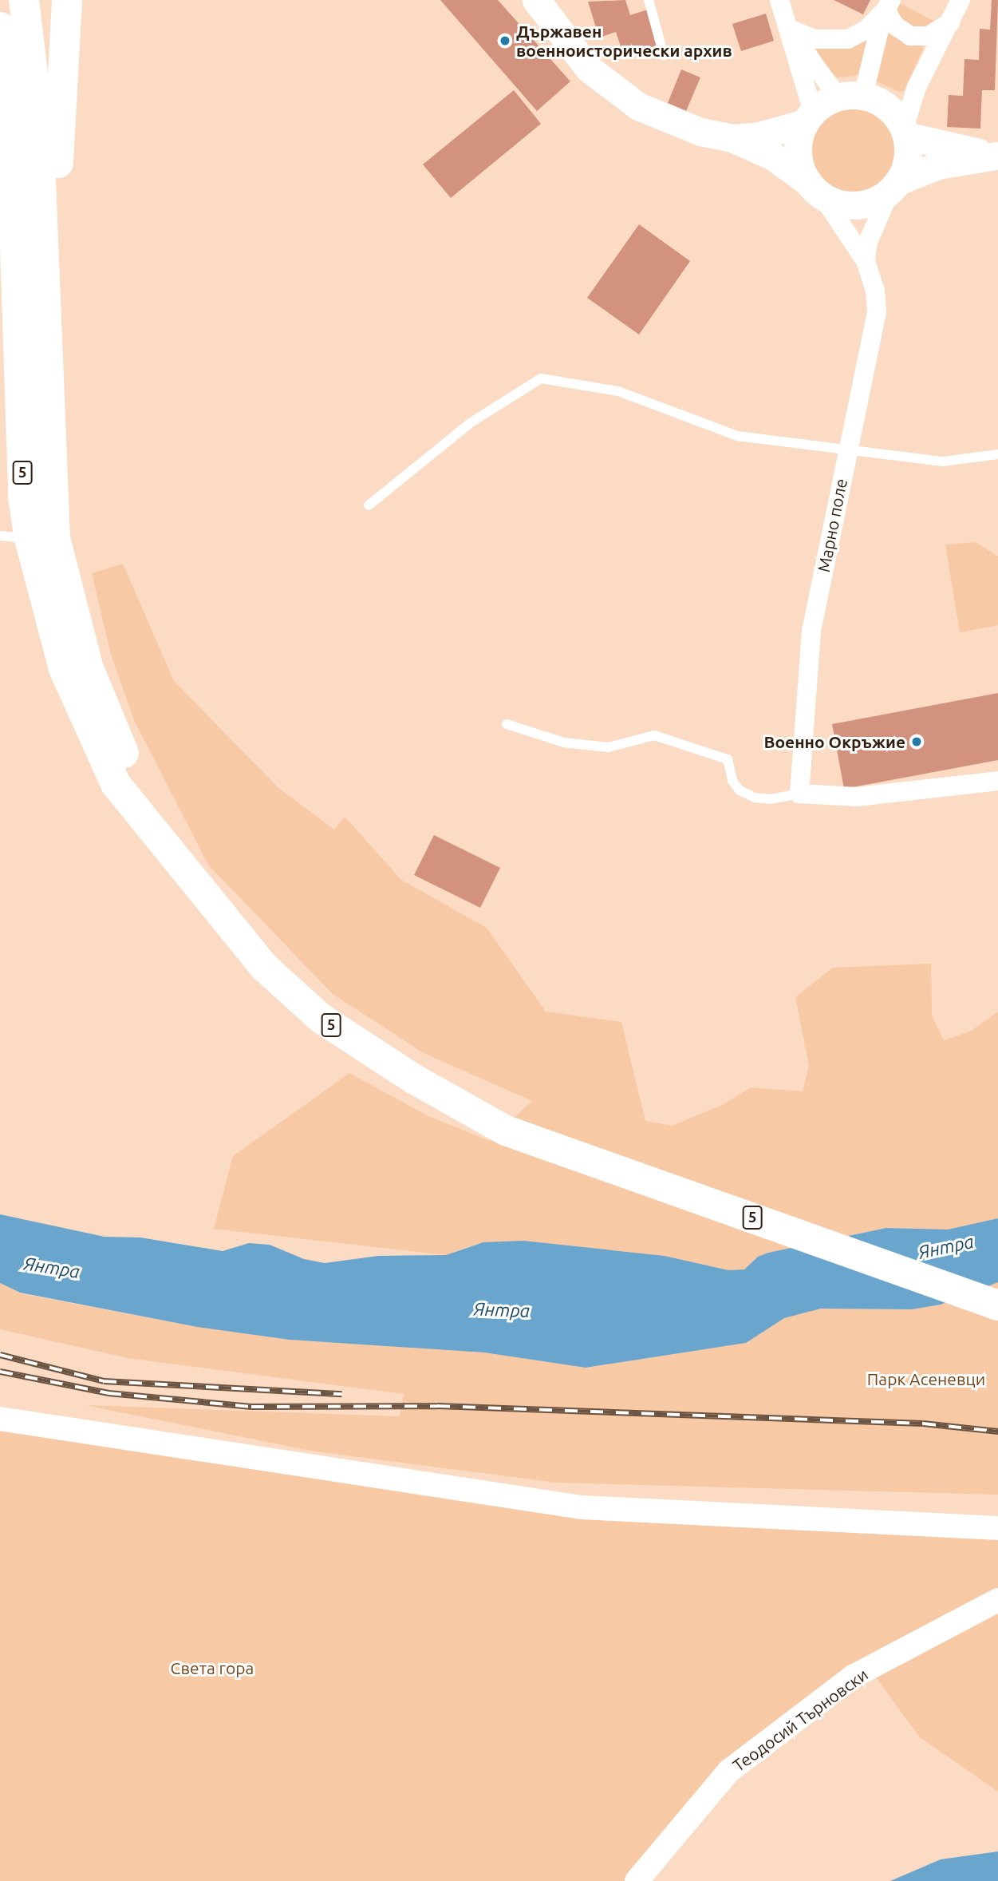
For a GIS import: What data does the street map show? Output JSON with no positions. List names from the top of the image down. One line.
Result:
{"streets":{"main road":["5"],"street":["Марно поле","Теодосий Търновски"]},"water":["Янтра"],"parks":["Парк Асеневци","Света гора"],"places":["Държавен военноисторически архив","Военно Окръжие"]}
